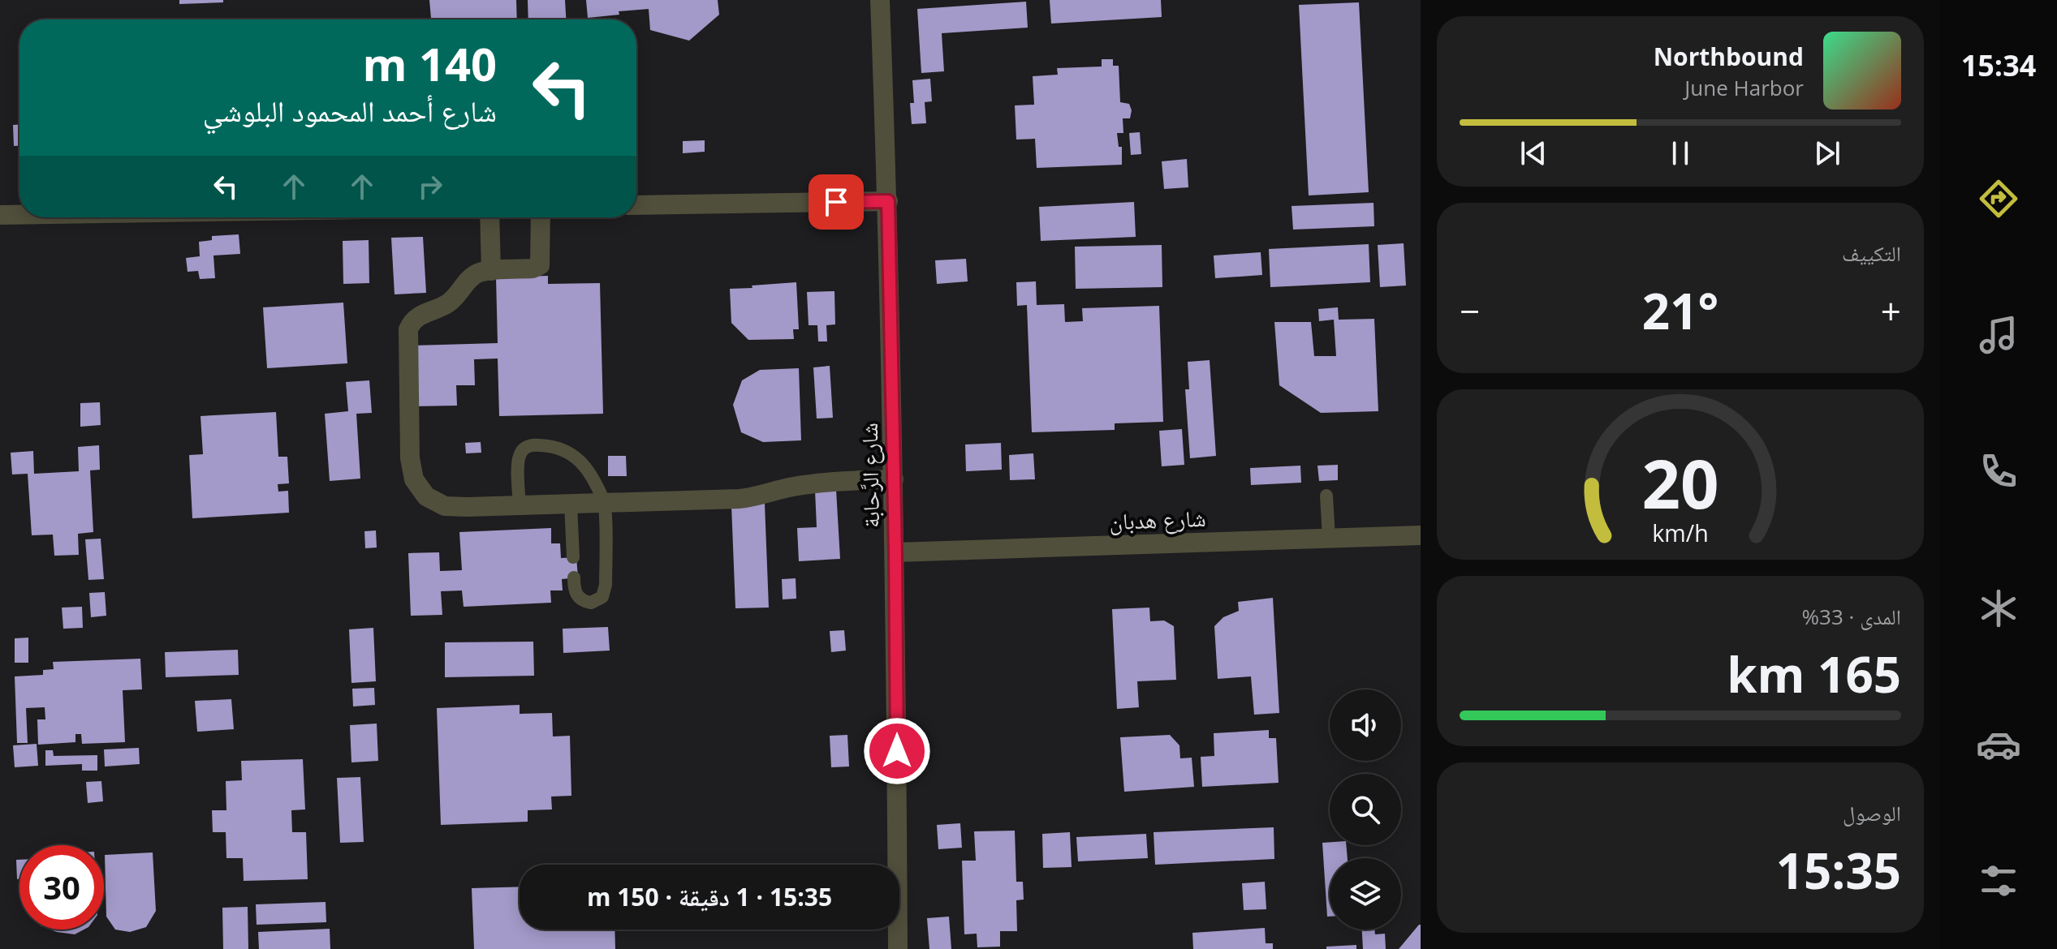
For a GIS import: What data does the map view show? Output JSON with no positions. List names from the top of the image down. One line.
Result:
{"streets":{"street":["شارع الرَّحابة","شارع هدبان"]},"crossings":[["شارع الرَّحابة","شارع هدبان"]],"page":{"tabs":"15:34","turn":["140 m","شارع أحمد المحمود البلوشي"],"song":["Northbound","June Harbor"],"tile":["التكييف",["المدى · 33%","165 km"],["الوصول","15:35"]],"heat":["−","21°","+"],"limit":"30","trip":"15:35 · 1 دقيقة · 150 m","gauge":["20","km/h"]}}
